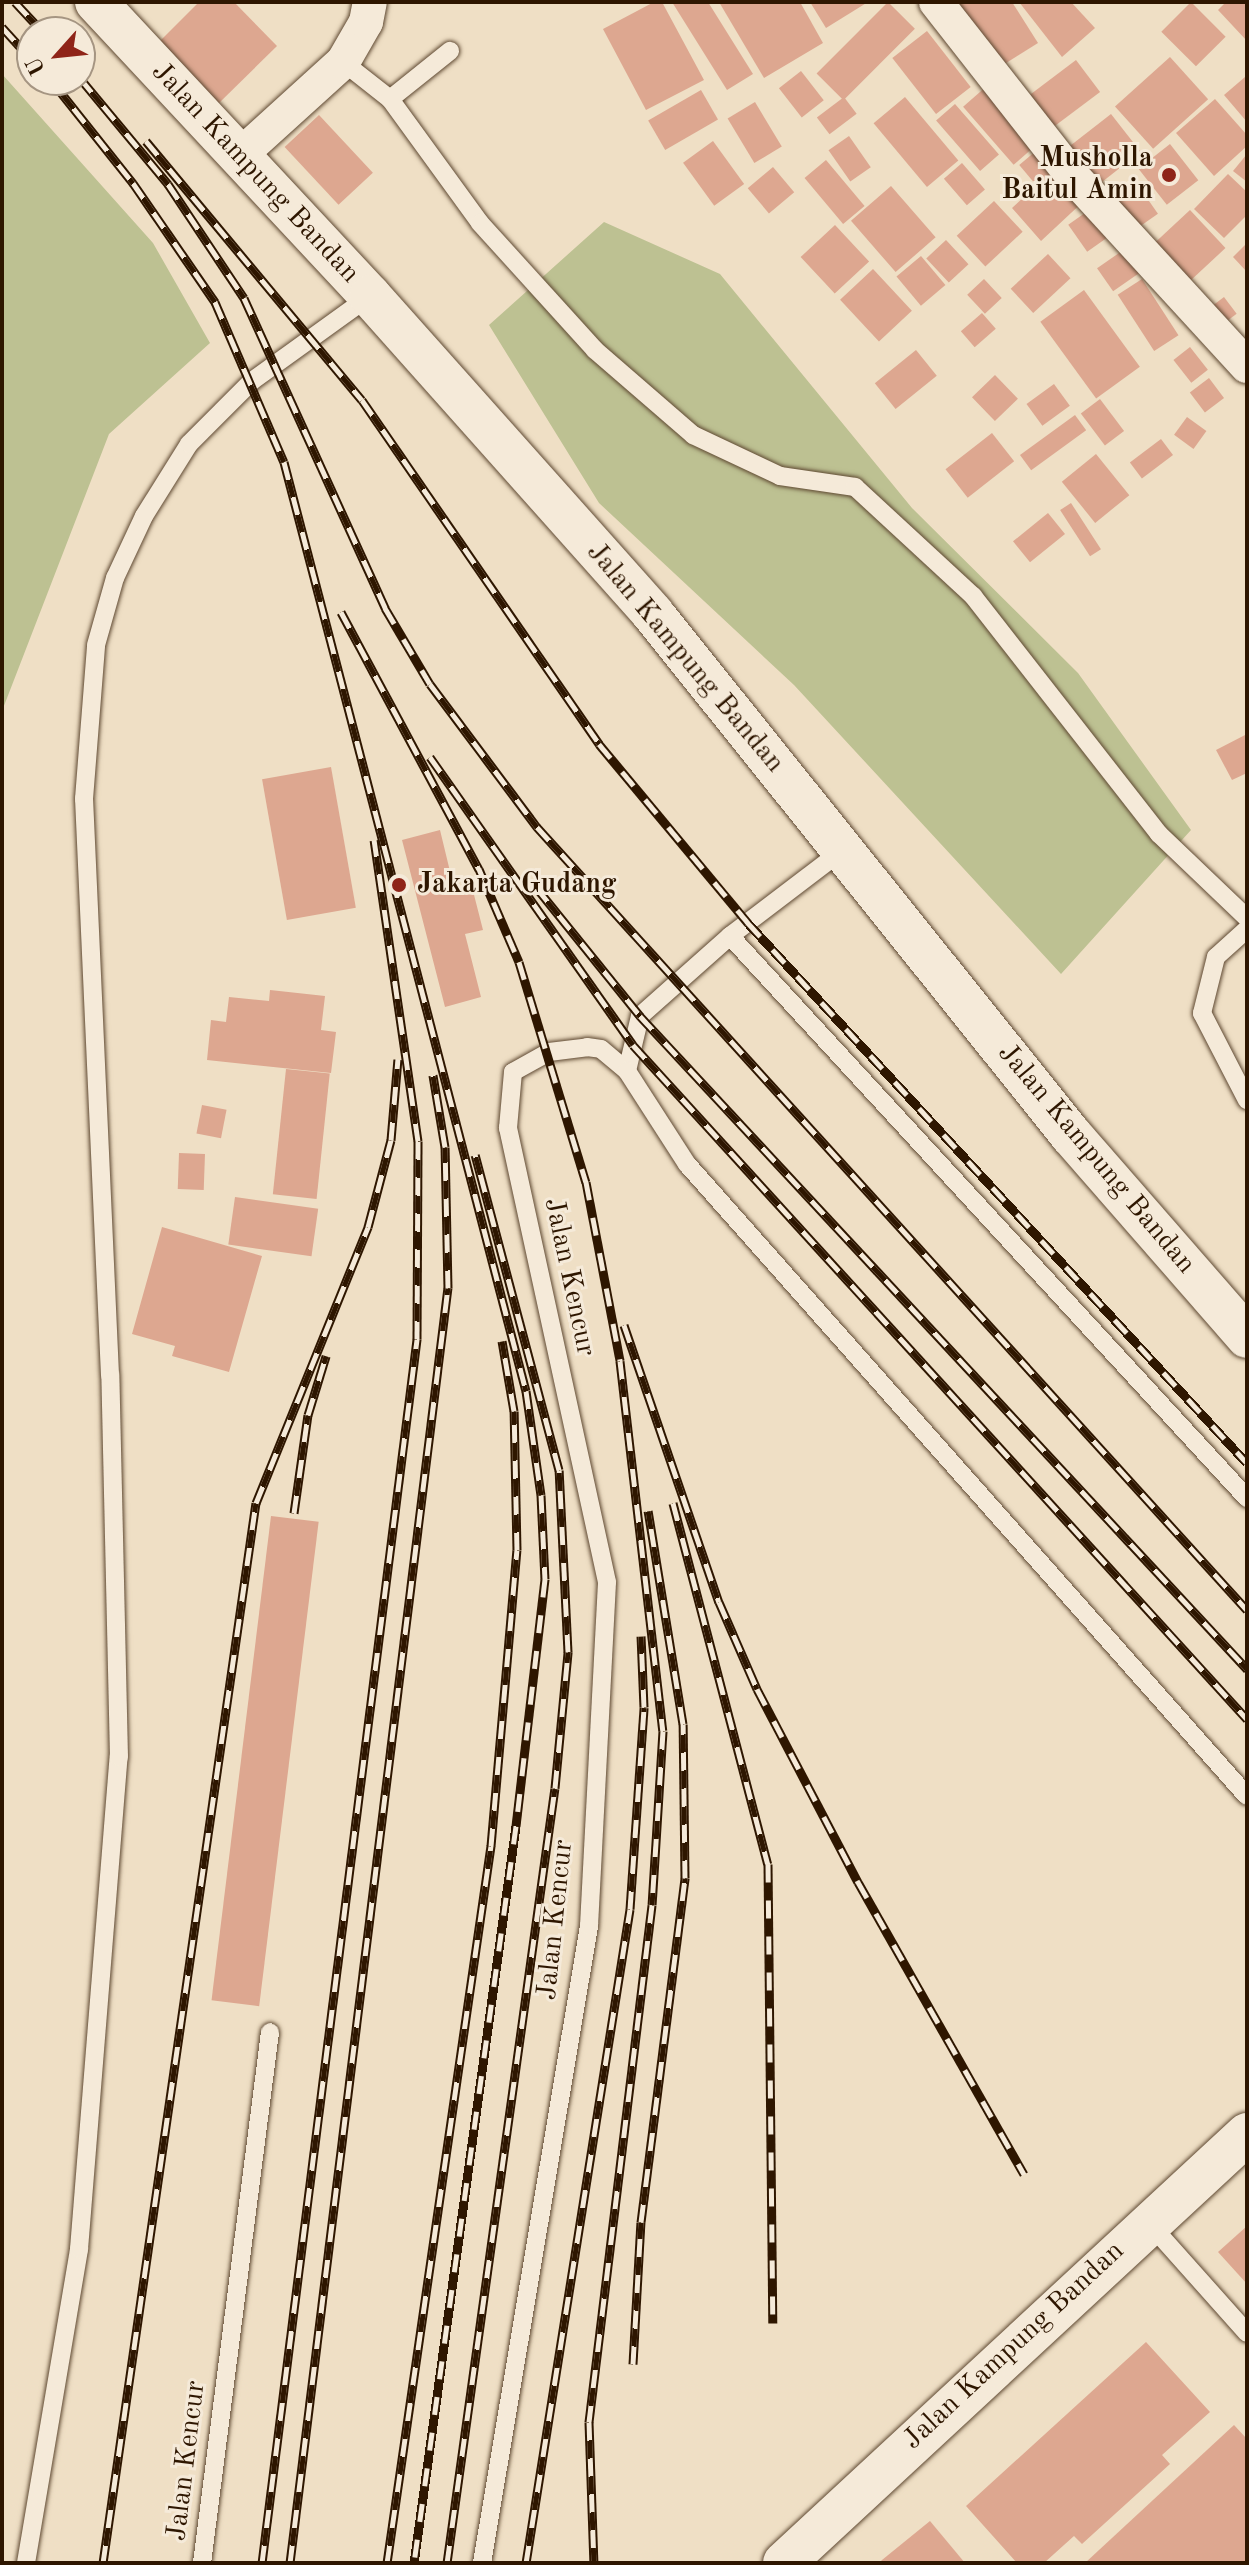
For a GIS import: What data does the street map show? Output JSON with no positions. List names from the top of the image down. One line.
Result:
{"streets":{"street":["Jalan Kampung Bandan"],"lane":["Jalan Kencur"]},"places":["Musholla Baitul Amin","Jakarta Gudang"],"north":"bottom left"}
